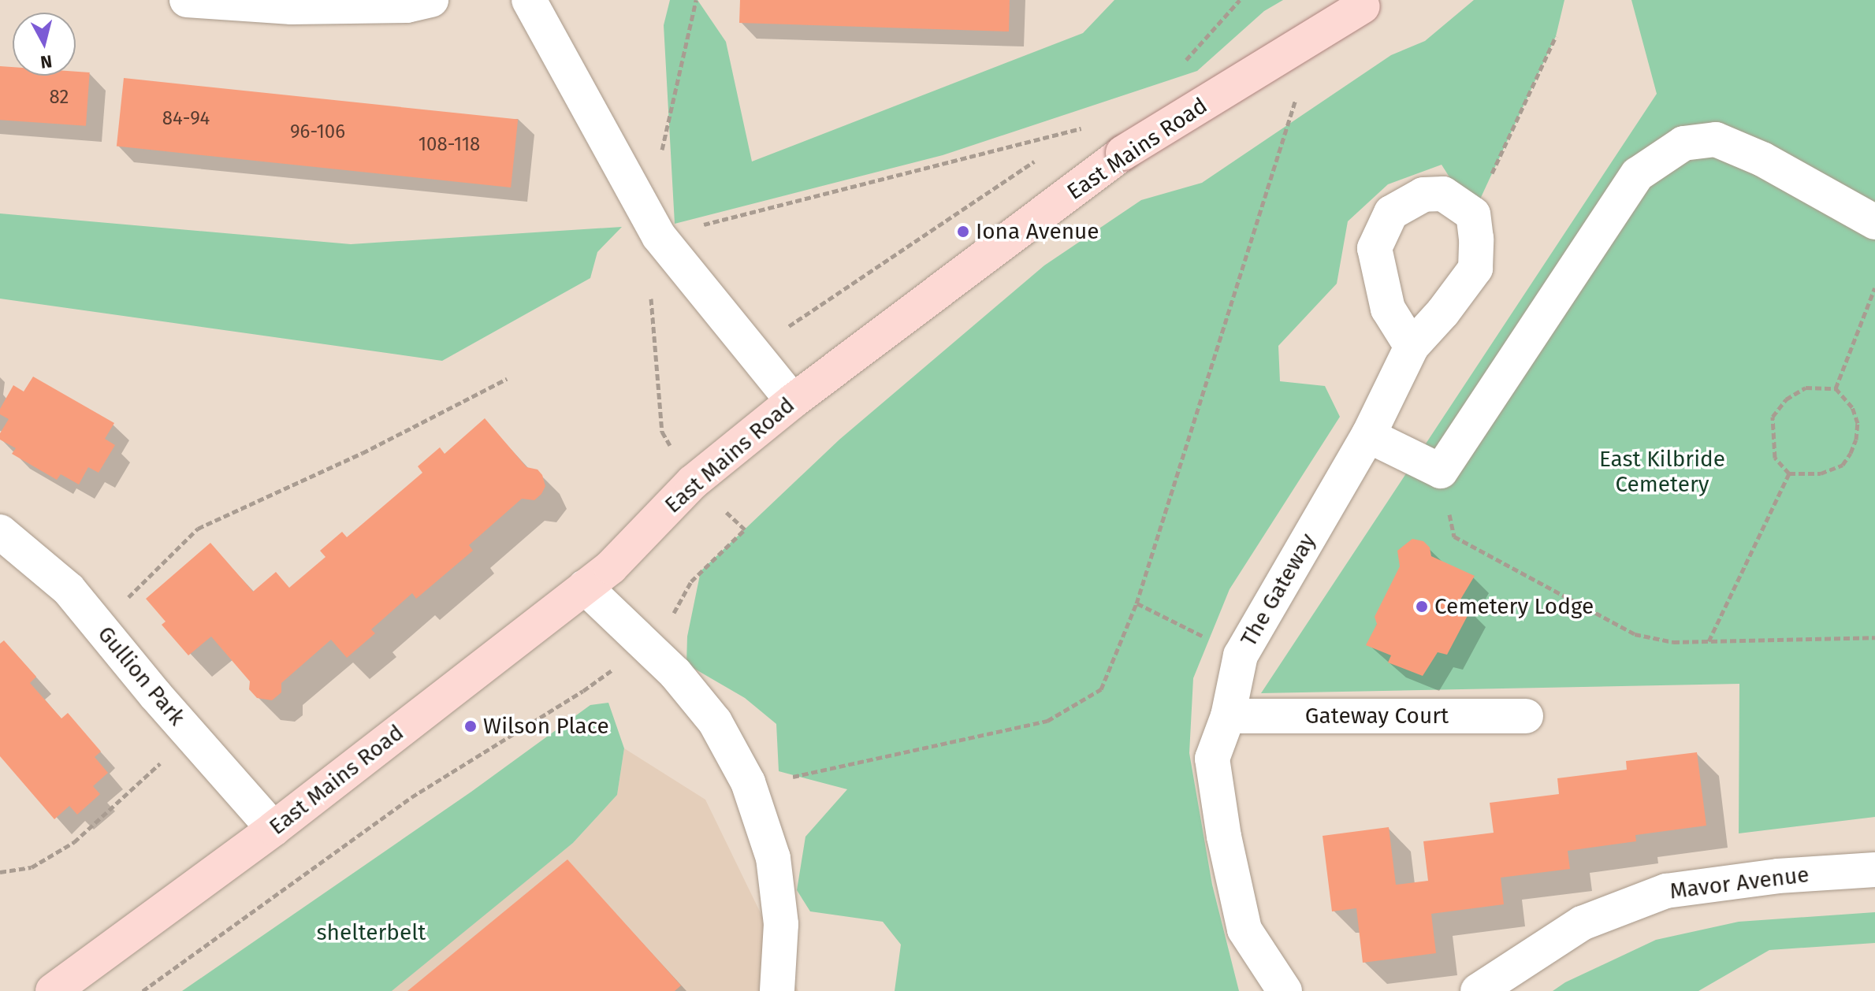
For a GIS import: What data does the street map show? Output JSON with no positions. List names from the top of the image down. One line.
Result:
{"streets":{"main road":["East Mains Road"],"street":["The Gateway","Gullion Park","Gateway Court","Mavor Avenue"]},"crossings":[["East Mains Road","Gullion Park"],["The Gateway","Gateway Court"]],"parks":["East Kilbride Cemetery","shelterbelt"],"places":["Iona Avenue","Cemetery Lodge","Wilson Place"],"house_numbers":["82","84-94","96-106","108-118"],"north":"bottom"}
